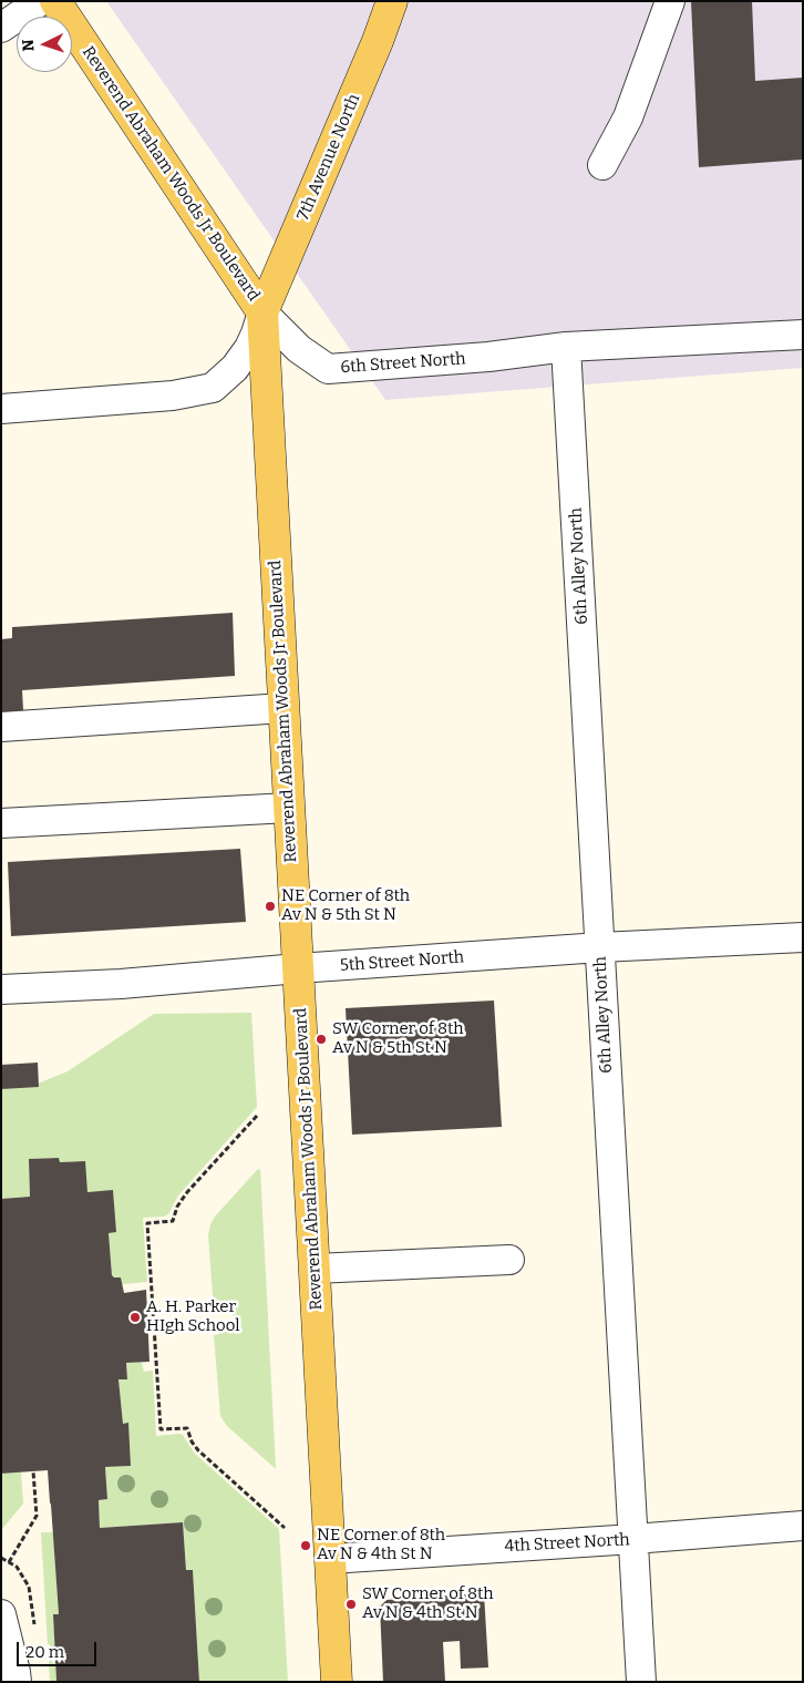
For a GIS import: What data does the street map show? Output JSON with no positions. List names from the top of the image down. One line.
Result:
{"streets":{"main road":["7th Avenue North","Reverend Abraham Woods Jr Boulevard"],"street":["6th Street North","6th Alley North","5th Street North","4th Street North"]},"crossings":[["7th Avenue North","Reverend Abraham Woods Jr Boulevard"],["7th Avenue North","6th Street North"],["Reverend Abraham Woods Jr Boulevard","6th Street North"],["Reverend Abraham Woods Jr Boulevard","5th Street North"],["Reverend Abraham Woods Jr Boulevard","4th Street North"],["6th Street North","6th Alley North"],["6th Alley North","5th Street North"],["6th Alley North","4th Street North"]],"places":["NE Corner of 8th Av N & 5th St N","SW Corner of 8th Av N & 5th St N","A. H. Parker HIgh School","NE Corner of 8th Av N & 4th St N","SW Corner of 8th Av N & 4th St N"],"scale_bar":"20 m","north":"left"}
